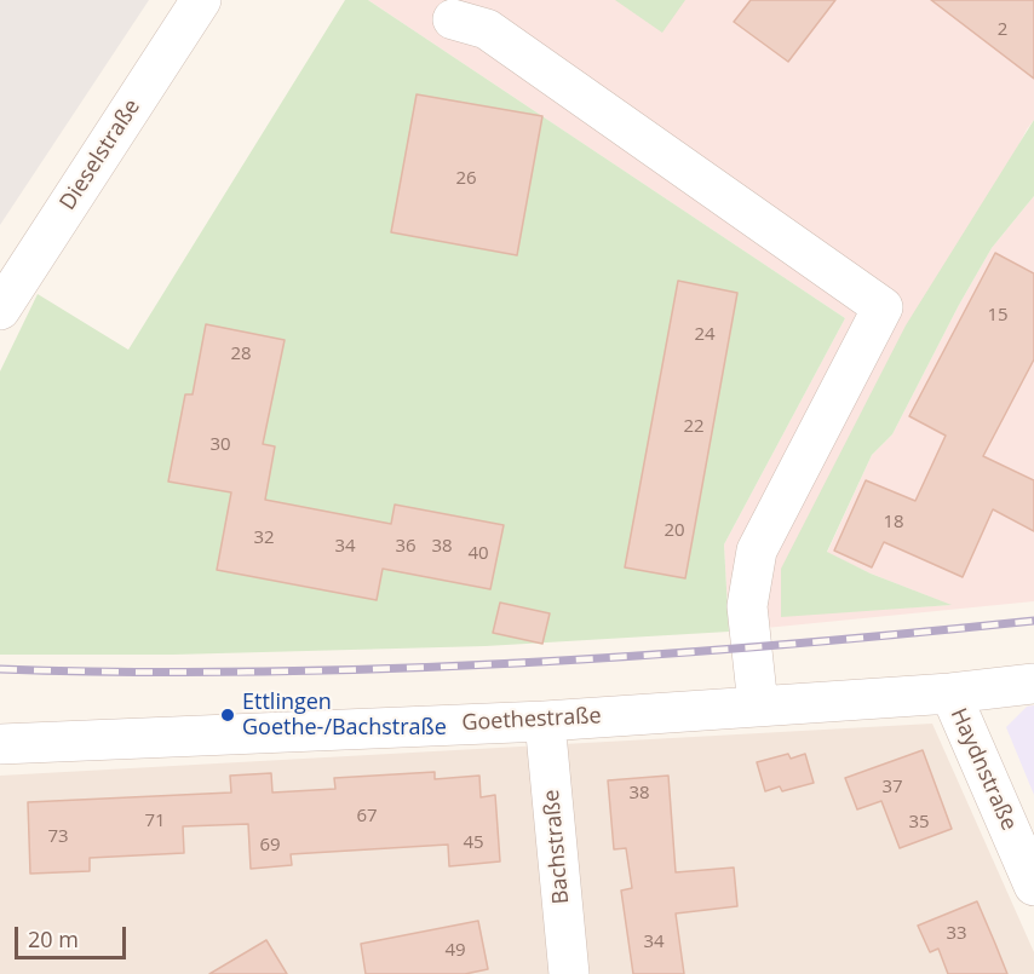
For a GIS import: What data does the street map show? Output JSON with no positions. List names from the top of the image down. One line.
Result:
{"streets":{"street":["Dieselstraße","Goethestraße","Haydnstraße","Bachstraße"]},"crossings":[["Goethestraße","Haydnstraße"],["Goethestraße","Bachstraße"]],"places":["Ettlingen Goethe-/Bachstraße"],"house_numbers":["2","26","15","24","28","22","30","18","20","32","34","36","38","40","37","38","67","71","35","73","45","69","33","34","49"],"scale_bar":"20 m"}
